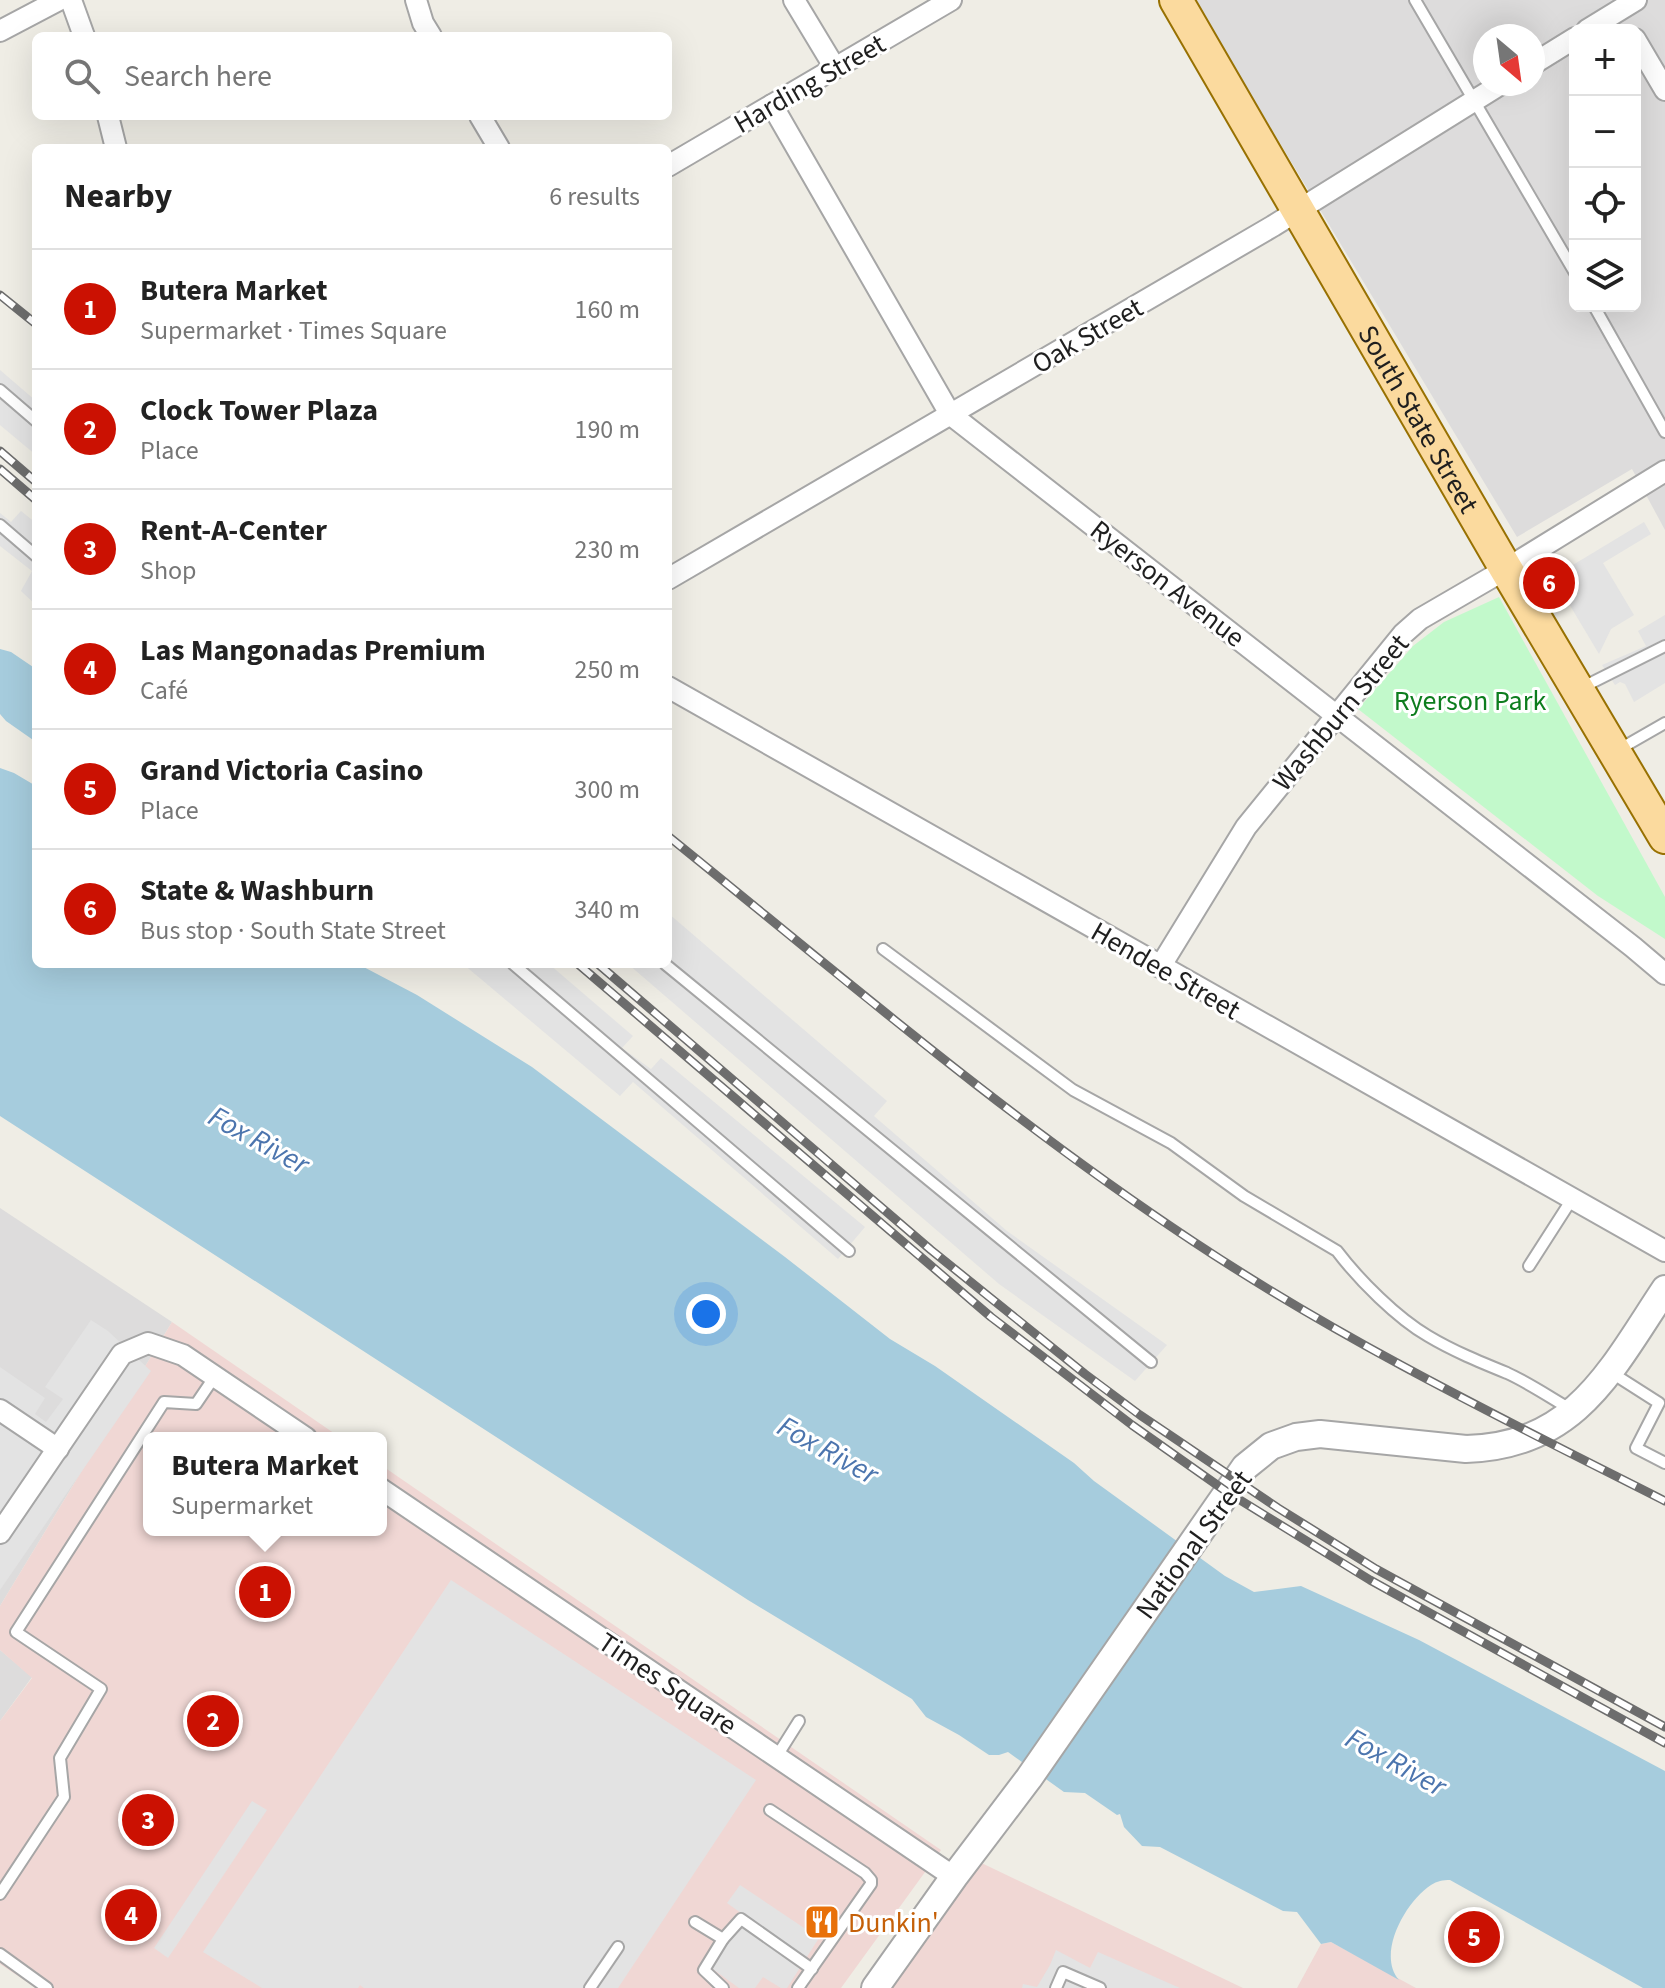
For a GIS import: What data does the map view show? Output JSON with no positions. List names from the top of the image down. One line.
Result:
{"streets":{"main road":["South State Street"],"street":["Harding Street","Oak Street","Ryerson Avenue","Washburn Street","Hendee Street","National Street","Times Square"]},"crossings":[["Harding Street","Ryerson Avenue"],["Oak Street","South State Street"],["Oak Street","Ryerson Avenue"],["South State Street","Washburn Street"],["Ryerson Avenue","Washburn Street"],["Washburn Street","Hendee Street"],["National Street","Times Square"]],"water":["Fox River"],"parks":["Ryerson Park"],"places":{"restaurant":["Dunkin'"]},"north":"bottom right","page":{"map_buttons":["+","−"],"search":"Search here","heading":["Nearby","6 results"],"list":[{"mark":"1","name":"Butera Market","note":"Supermarket · Times Square","value":"160 m"},{"mark":"2","name":"Clock Tower Plaza","note":"Place","value":"190 m"},{"mark":"3","name":"Rent-A-Center","note":"Shop","value":"230 m"},{"mark":"4","name":"Las Mangonadas Premium","note":"Café","value":"250 m"},{"mark":"5","name":"Grand Victoria Casino","note":"Place","value":"300 m"},{"mark":"6","name":"State & Washburn","note":"Bus stop · South State Street","value":"340 m"}],"pins":["6","1","2","3","4","5"],"popup":["Butera Market","Supermarket"]}}
